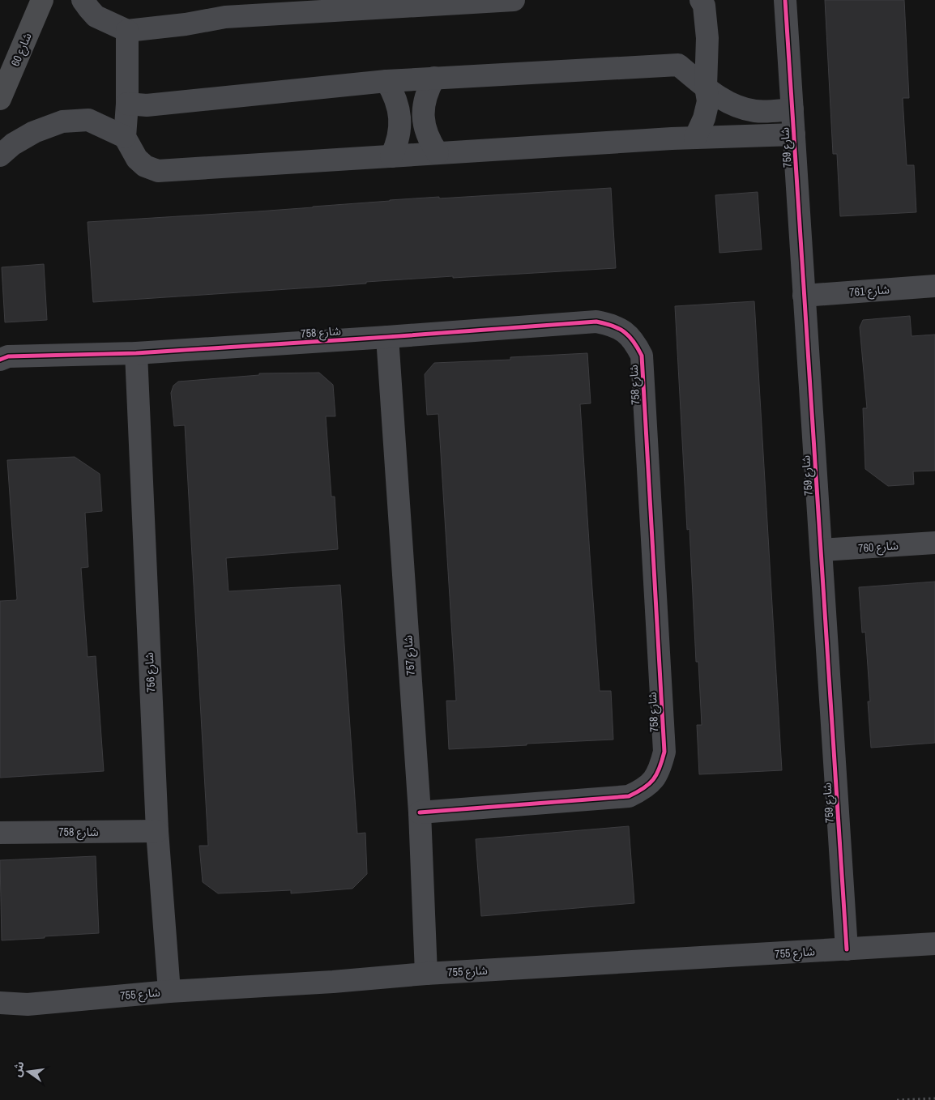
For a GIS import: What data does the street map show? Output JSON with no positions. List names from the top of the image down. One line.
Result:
{"streets":{"main road":["شارع 60"],"street":["شارع 759","شارع 761","شارع 758","شارع 760","شارع 757","شارع 756","شارع 755"]},"crossings":[["شارع 759","شارع 761"],["شارع 759","شارع 760"],["شارع 759","شارع 755"],["شارع 758","شارع 757"],["شارع 758","شارع 756"],["شارع 757","شارع 755"],["شارع 756","شارع 755"]],"north":"left"}
